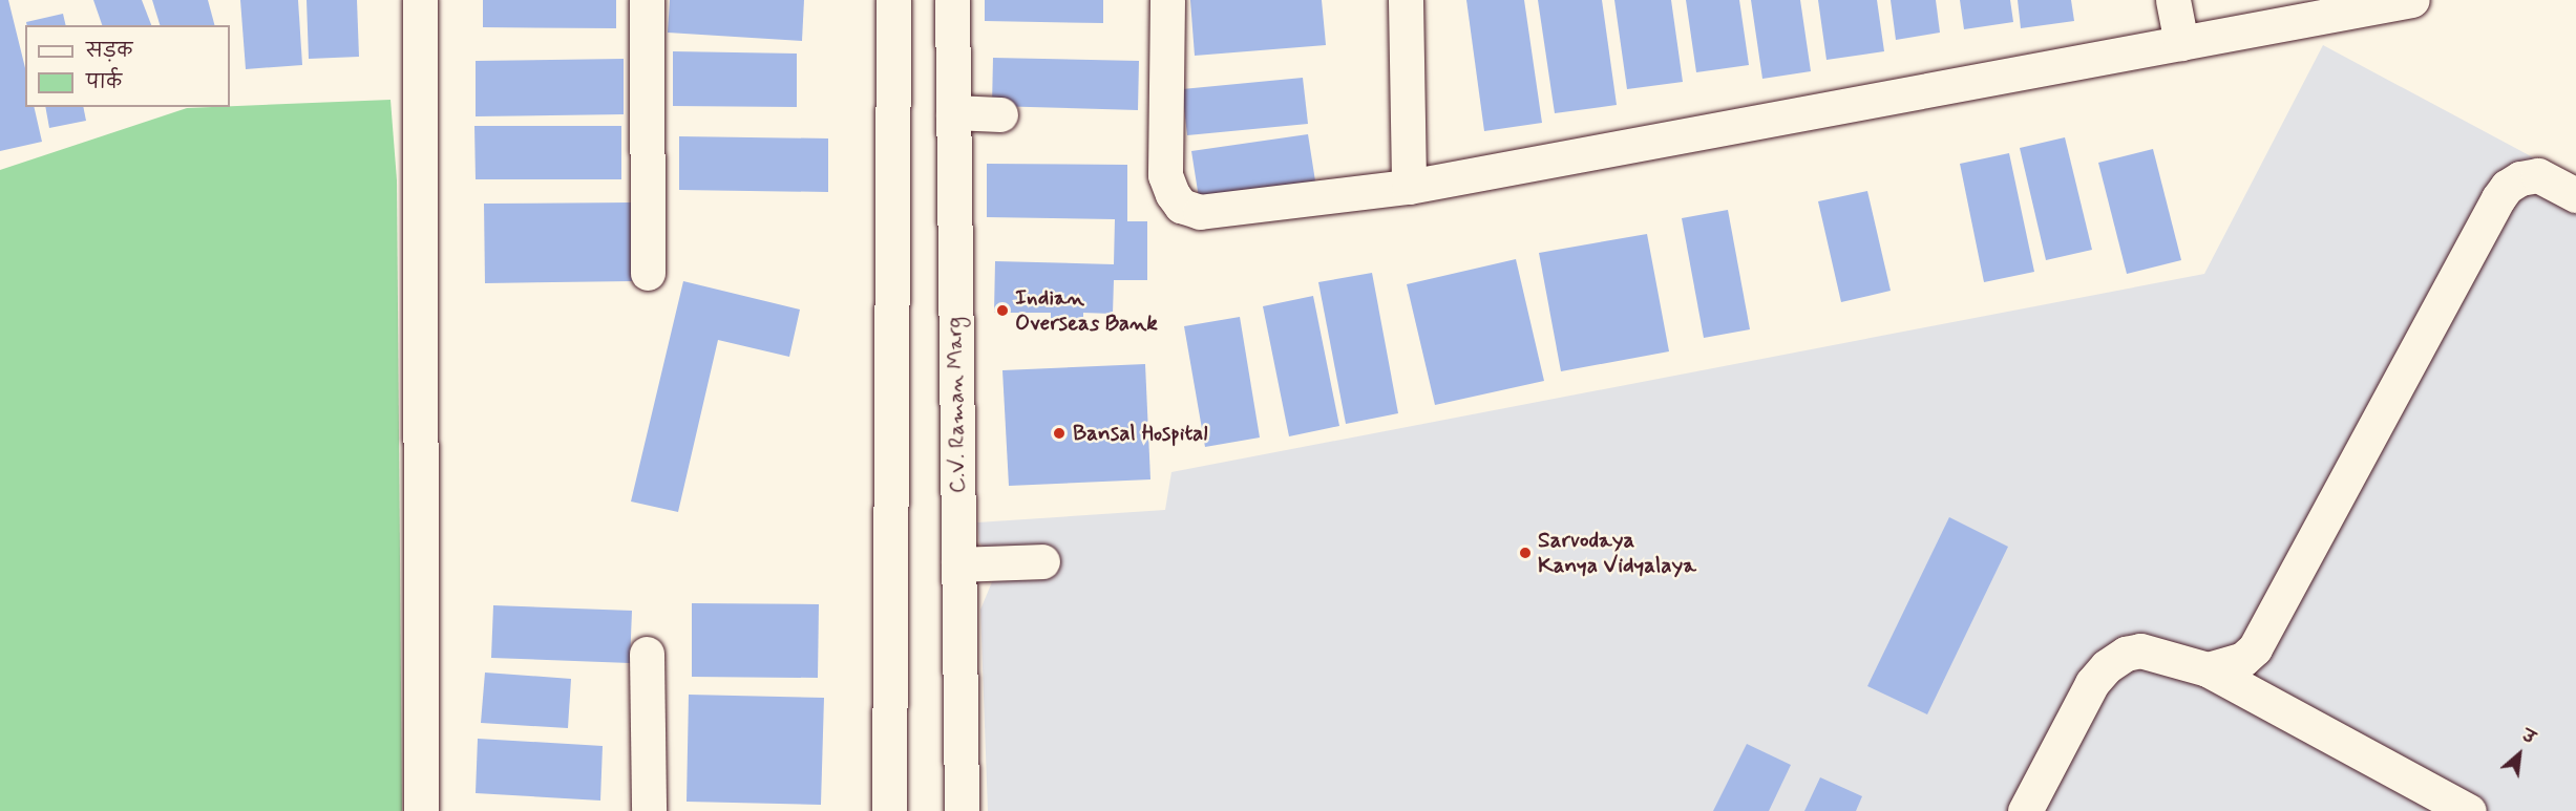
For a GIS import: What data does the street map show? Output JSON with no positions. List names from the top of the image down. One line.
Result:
{"streets":{"street":["C.V. Raman Marg"]},"places":["Indian Overseas Bank","Bansal Hospital","Sarvodaya Kanya Vidyalaya"],"legend":["सड़क","पार्क"],"north":"top right"}
